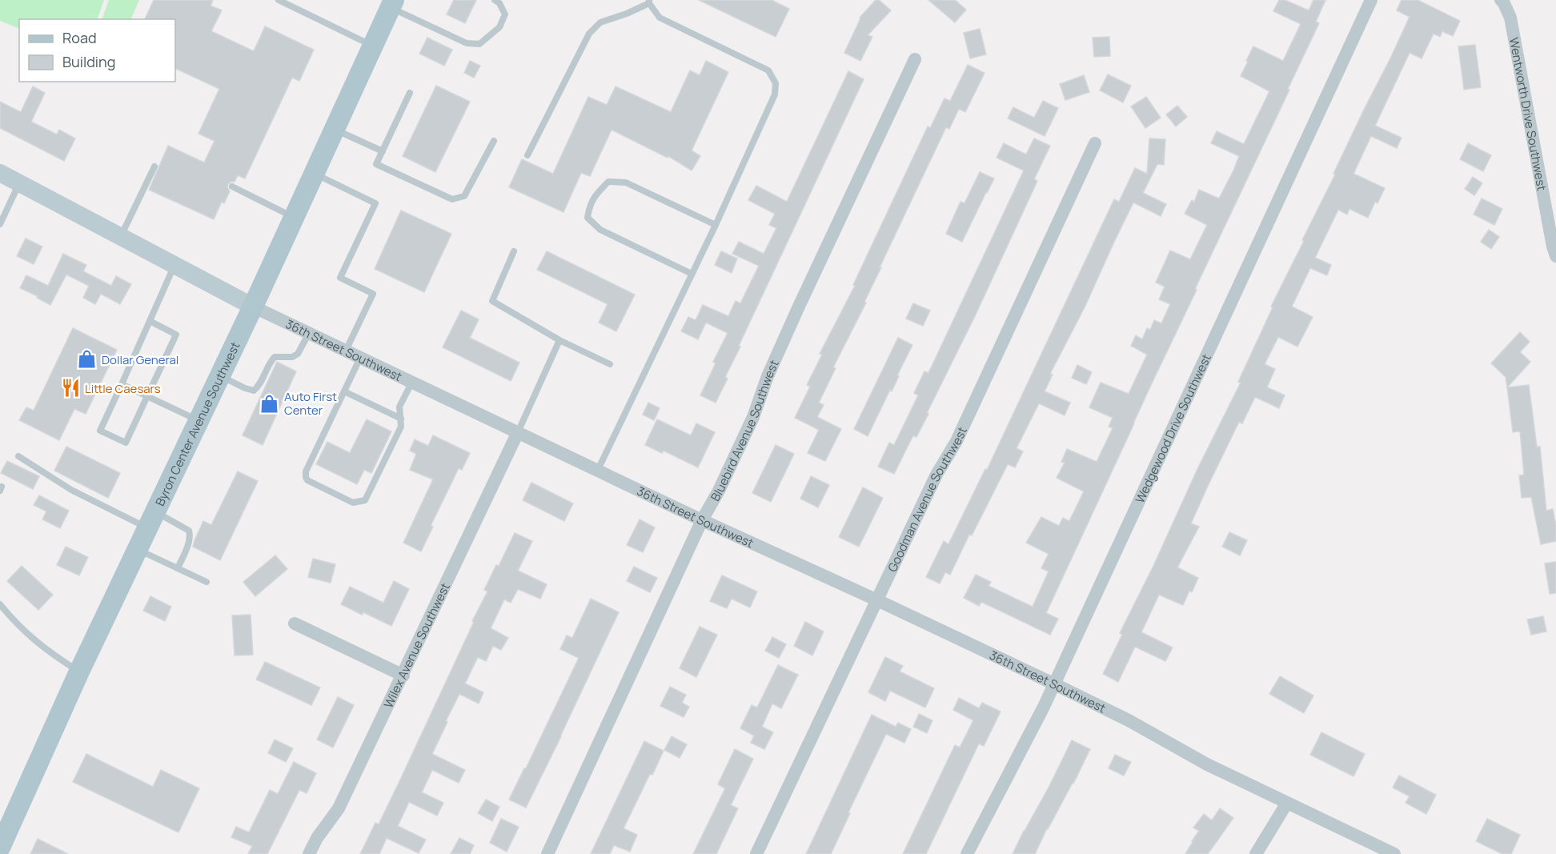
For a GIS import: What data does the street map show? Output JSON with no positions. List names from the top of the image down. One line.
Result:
{"streets":{"main road":["Byron Center Avenue Southwest"],"street":["Wentworth Drive Southwest","36th Street Southwest","Wedgewood Drive Southwest","Bluebird Avenue Southwest","Goodman Avenue Southwest","Wilex Avenue Southwest"]},"crossings":[["36th Street Southwest","Byron Center Avenue Southwest"],["36th Street Southwest","Wedgewood Drive Southwest"],["36th Street Southwest","Bluebird Avenue Southwest"],["36th Street Southwest","Goodman Avenue Southwest"],["36th Street Southwest","Wilex Avenue Southwest"]],"places":{"shop":["Dollar General","Auto First Center"],"restaurant":["Little Caesars"]},"legend":["Road","Building"]}
